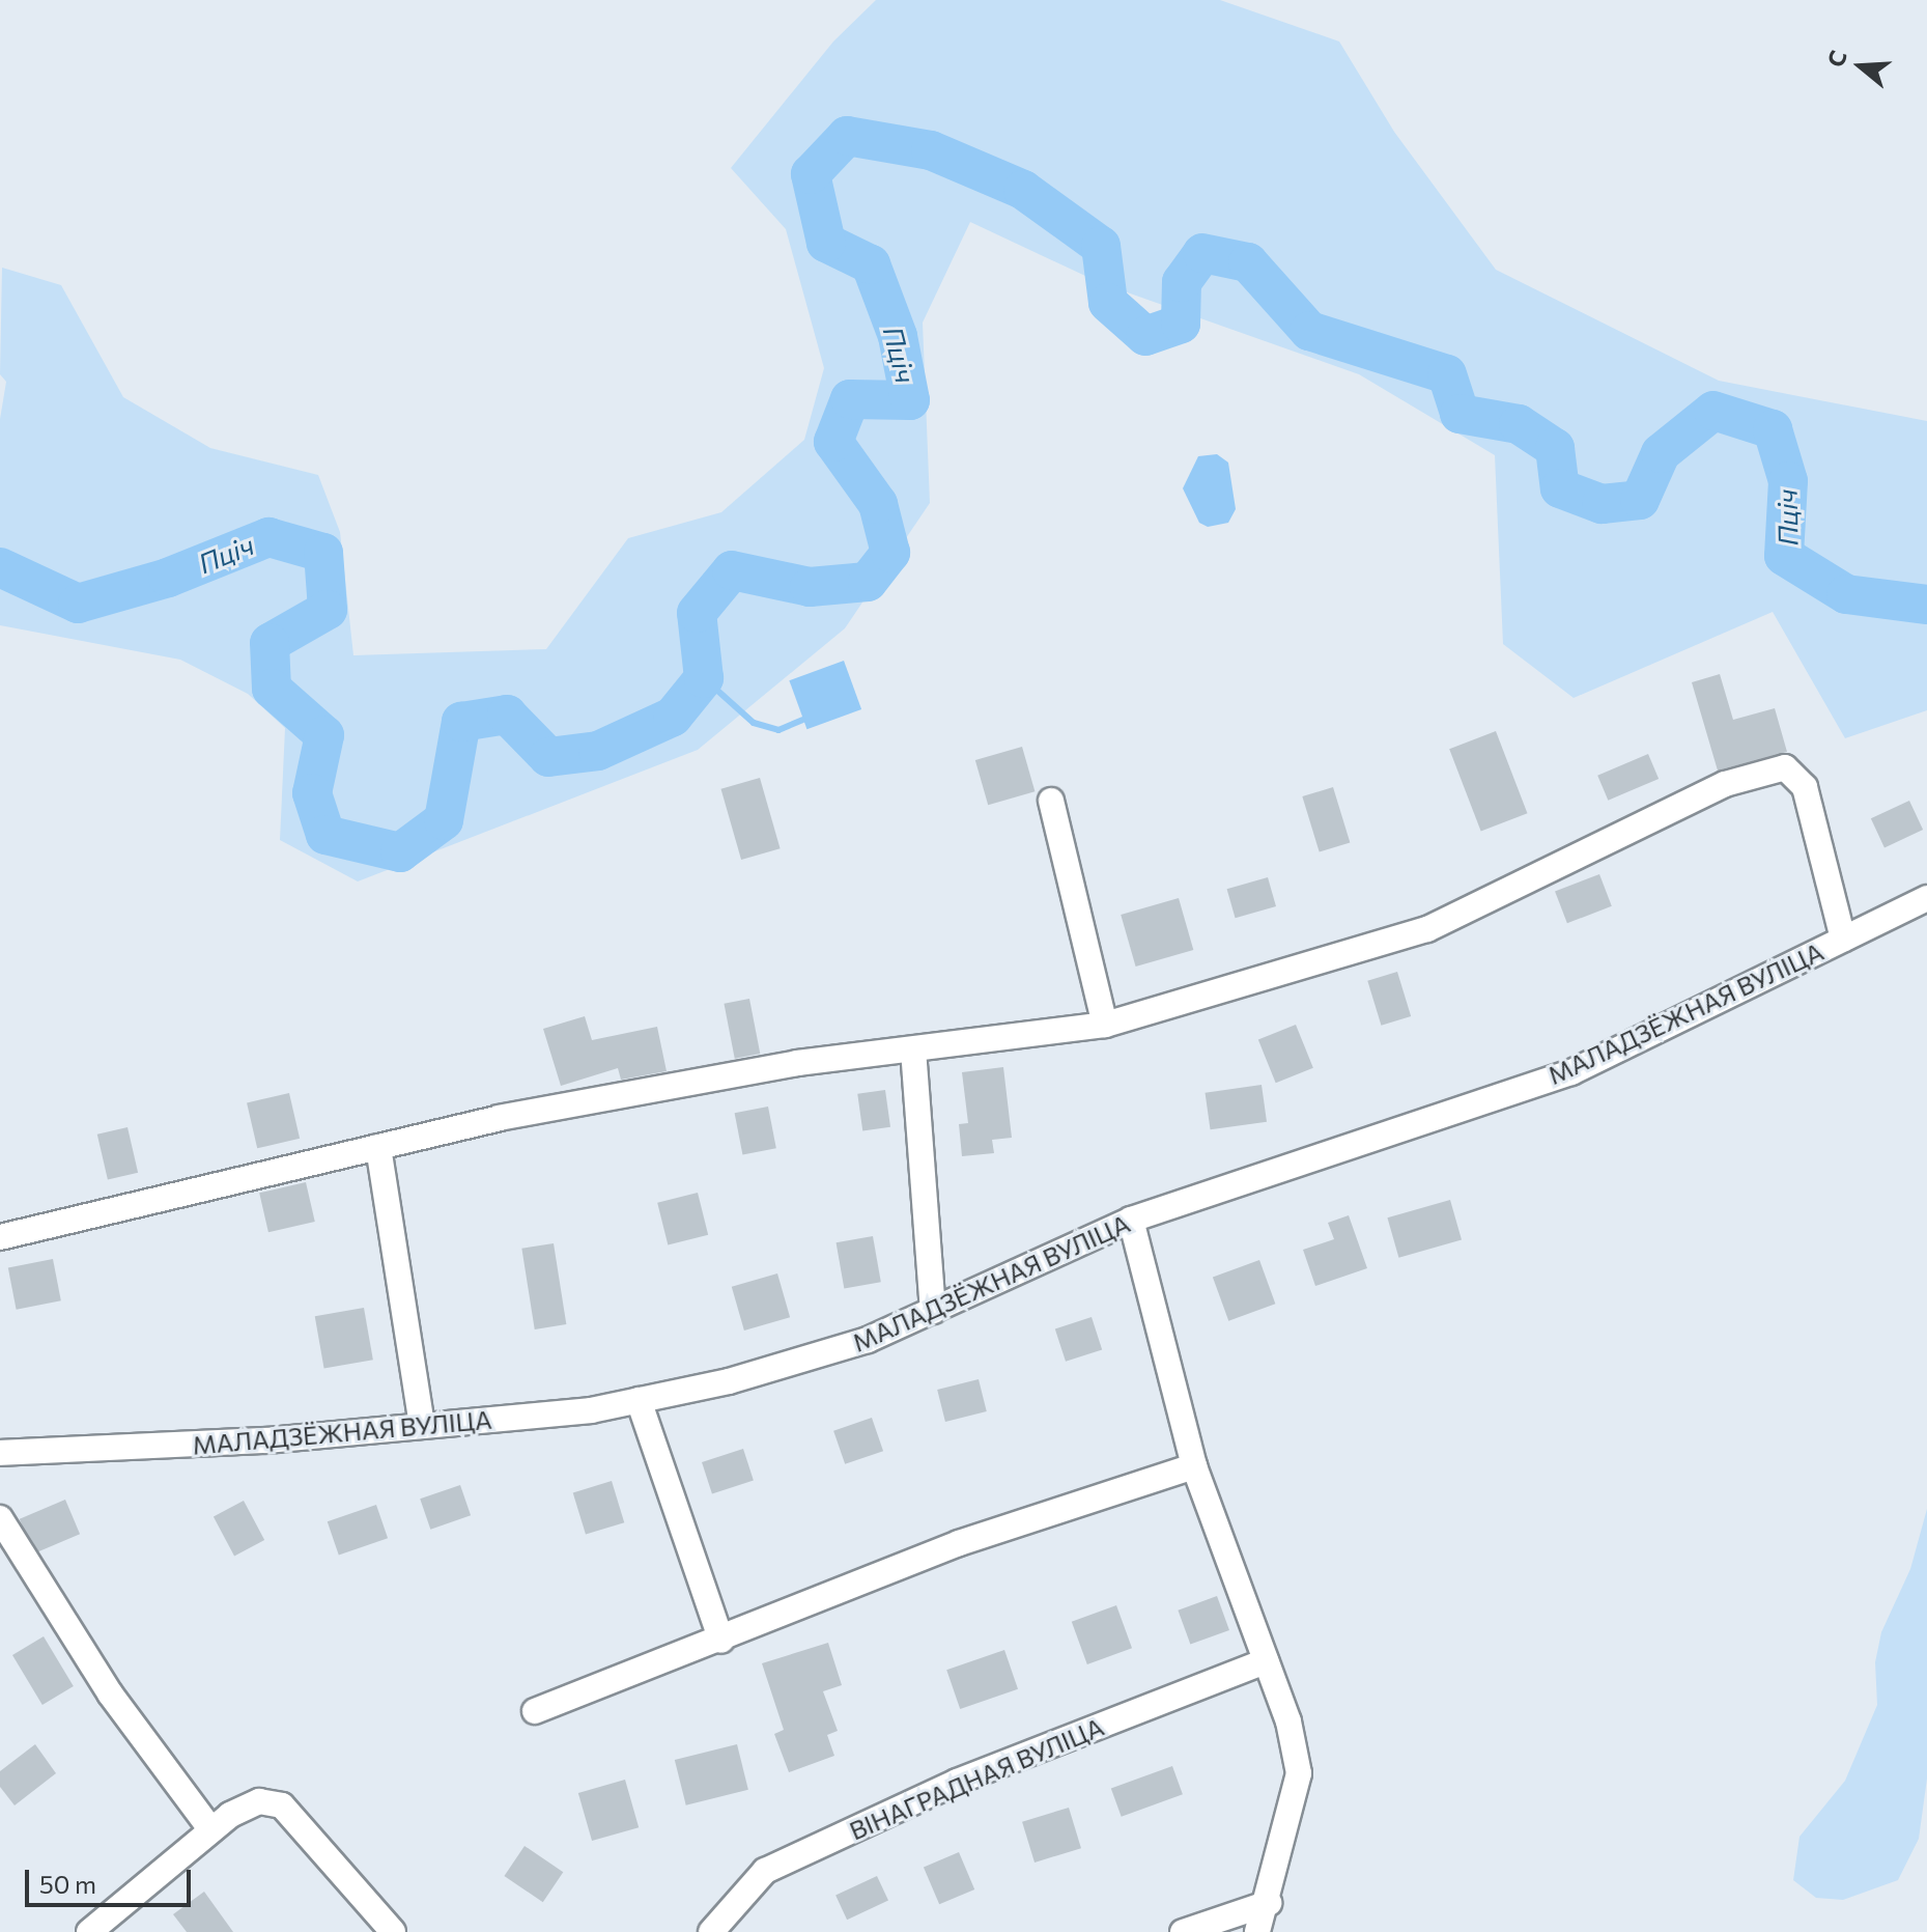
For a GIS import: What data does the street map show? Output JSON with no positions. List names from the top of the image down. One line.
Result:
{"streets":{"street":["МАЛАДЗЁЖНАЯ ВУЛІЦА","ВІНАГРАДНАЯ ВУЛІЦА"]},"water":["Пціч"],"scale_bar":"50 m","north":"left"}
